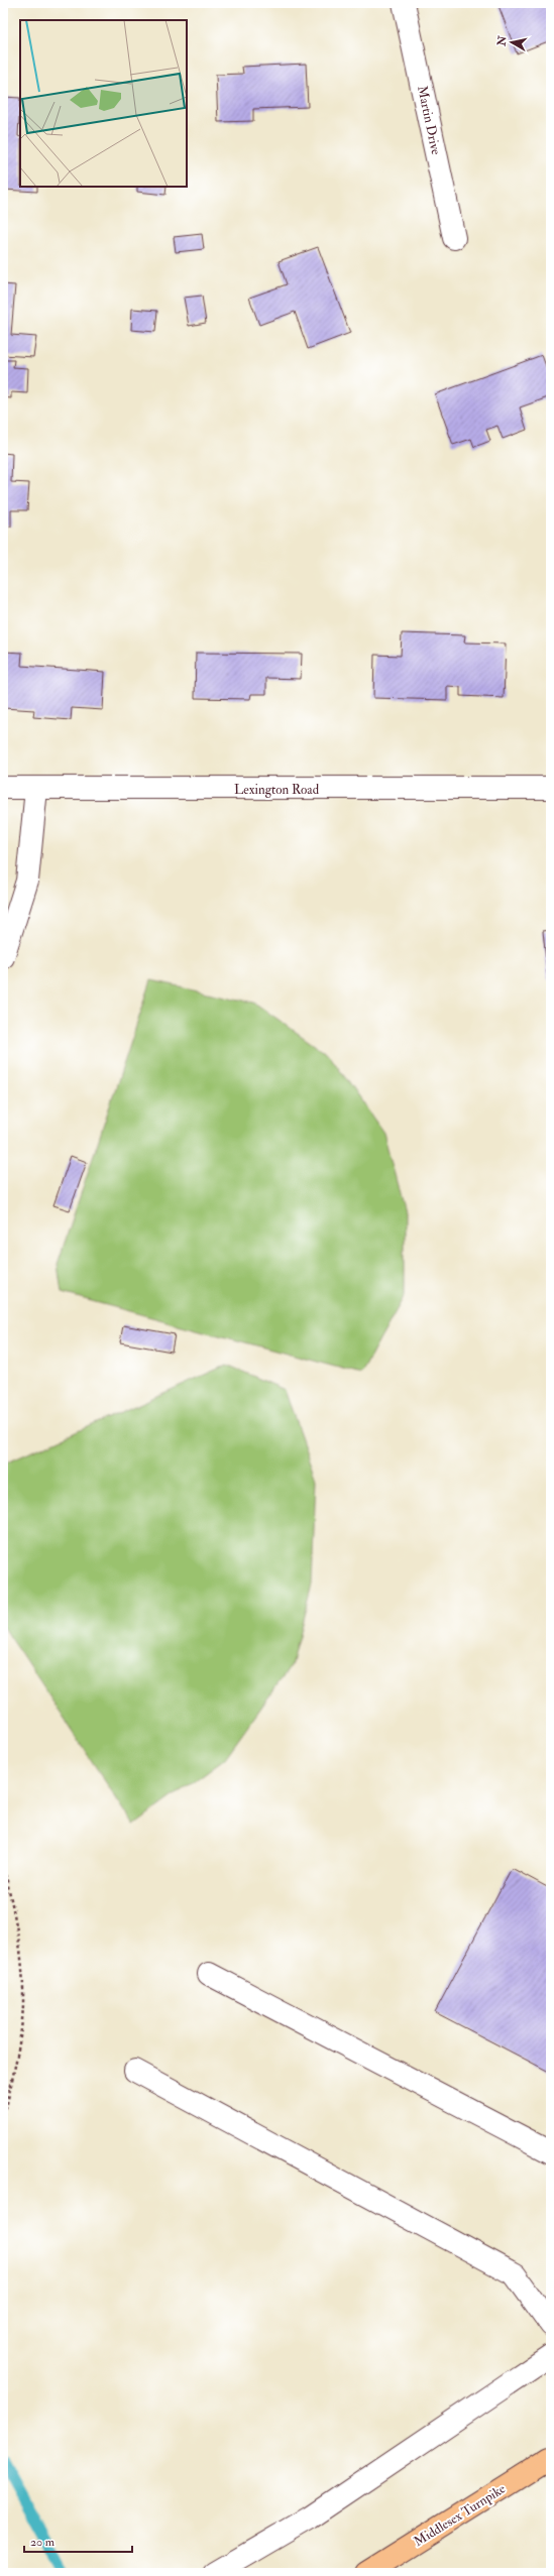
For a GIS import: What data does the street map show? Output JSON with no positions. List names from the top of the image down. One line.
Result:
{"streets":{"main road":["Middlesex Turnpike"],"street":["Martin Drive","Lexington Road"]},"scale_bar":"20 m","north":"left"}
